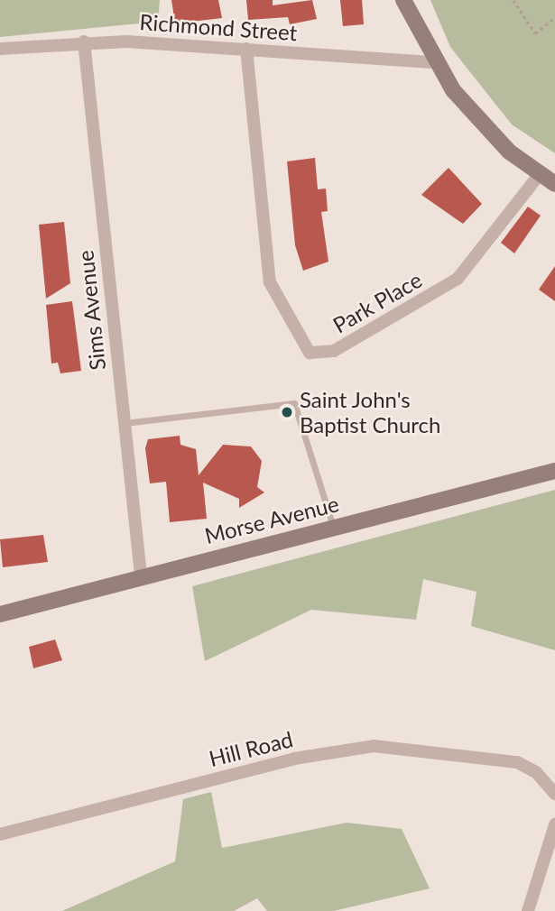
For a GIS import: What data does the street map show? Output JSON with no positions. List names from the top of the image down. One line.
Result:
{"streets":{"street":["Richmond Street","Park Place","Sims Avenue","Morse Avenue","Hill Road"]},"crossings":[["Richmond Street","Park Place"],["Richmond Street","Sims Avenue"],["Sims Avenue","Morse Avenue"]],"places":["Saint John's Baptist Church"]}
